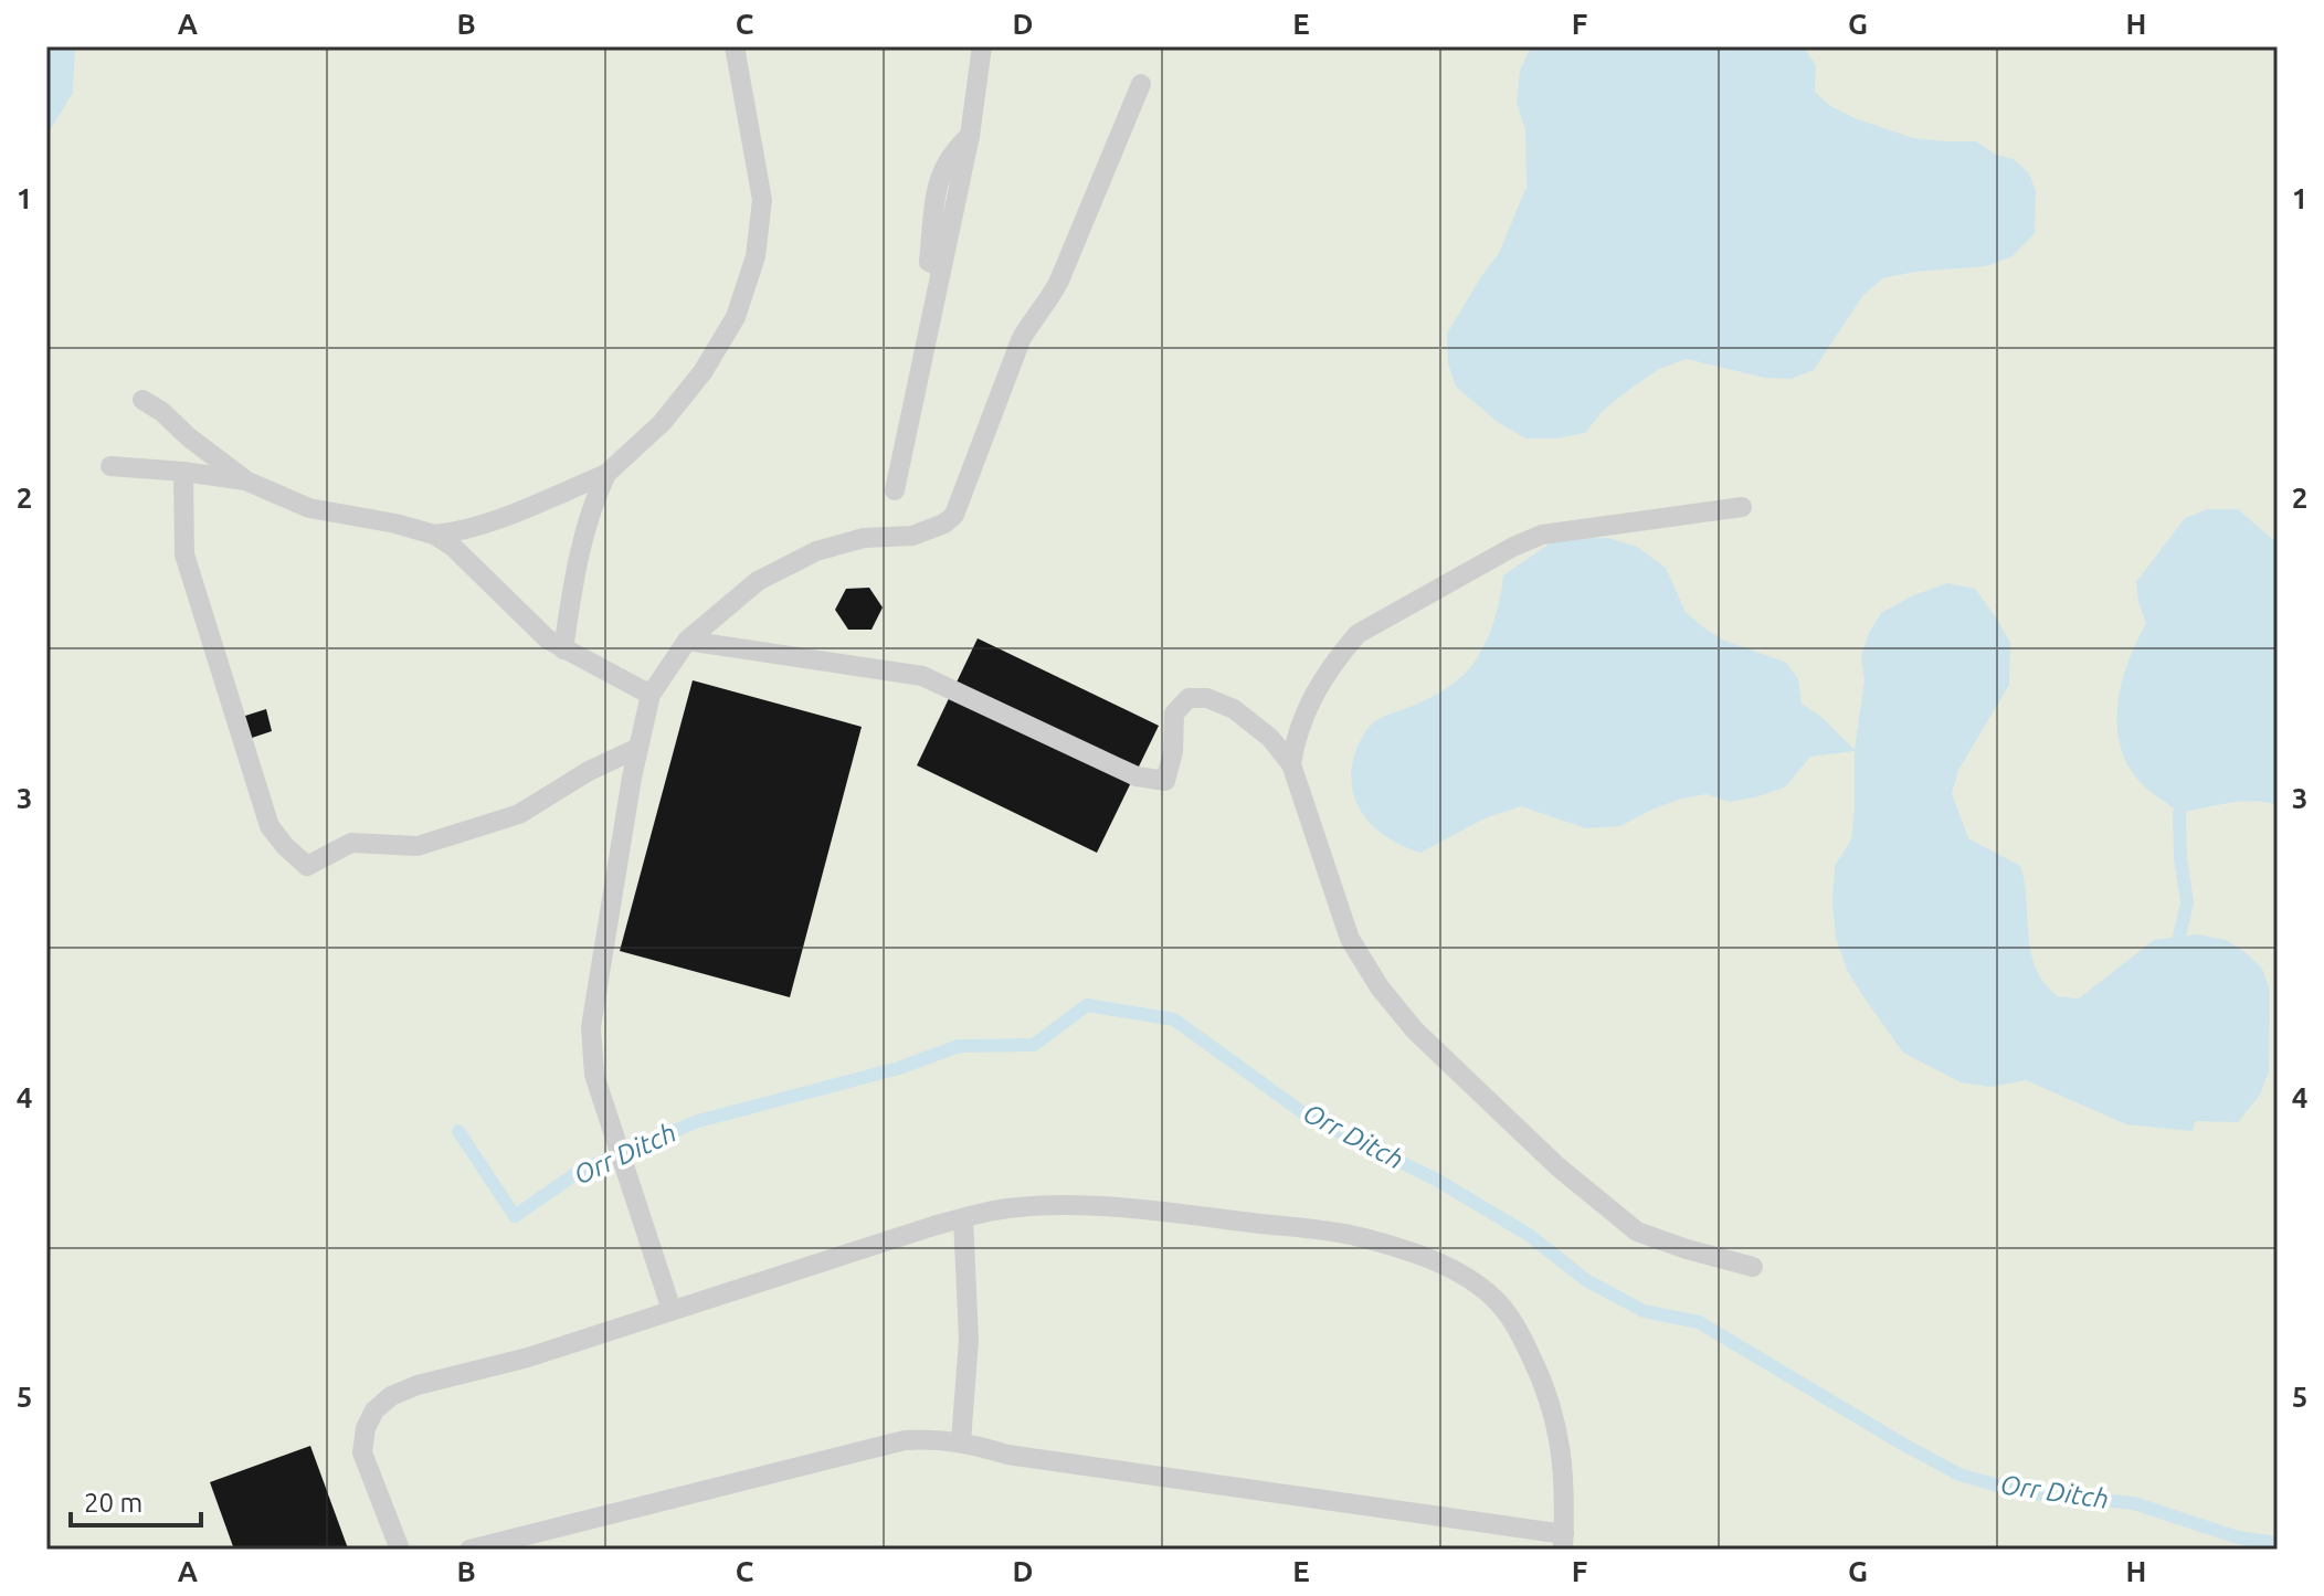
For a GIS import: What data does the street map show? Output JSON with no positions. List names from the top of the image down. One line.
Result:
{"water":["Orr Ditch"],"scale_bar":"20 m","grid":{"columns":["A","B","C","D","E","F","G","H"],"rows":["1","2","3","4","5"]}}
